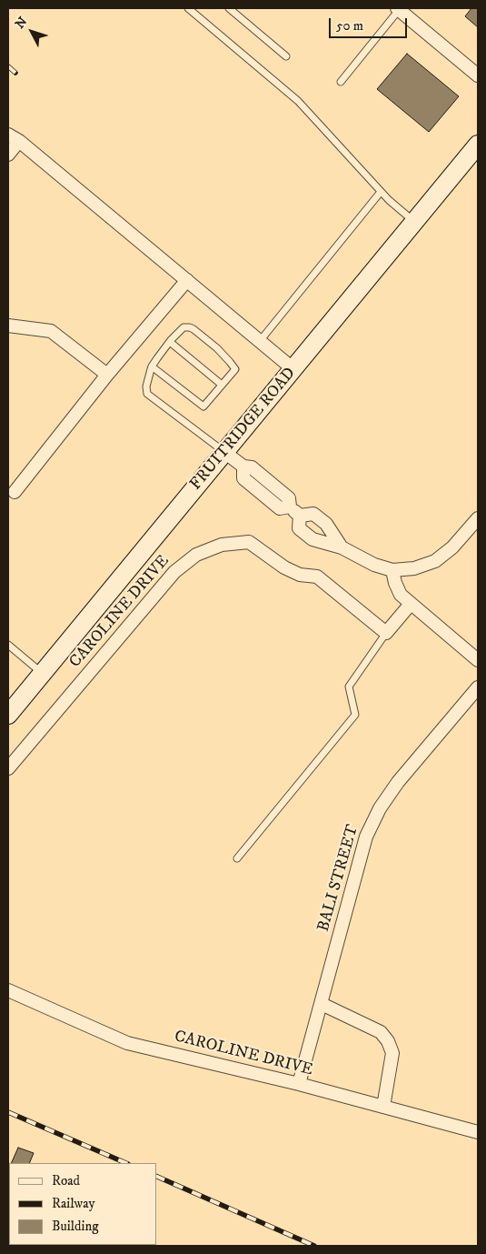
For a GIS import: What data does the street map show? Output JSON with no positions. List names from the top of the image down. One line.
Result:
{"streets":{"main road":["FRUITRIDGE ROAD"],"street":["CAROLINE DRIVE","BALI STREET"]},"crossings":[["CAROLINE DRIVE","BALI STREET"]],"legend":["Road","Railway","Building"],"scale_bar":"50 m","north":"top left"}
